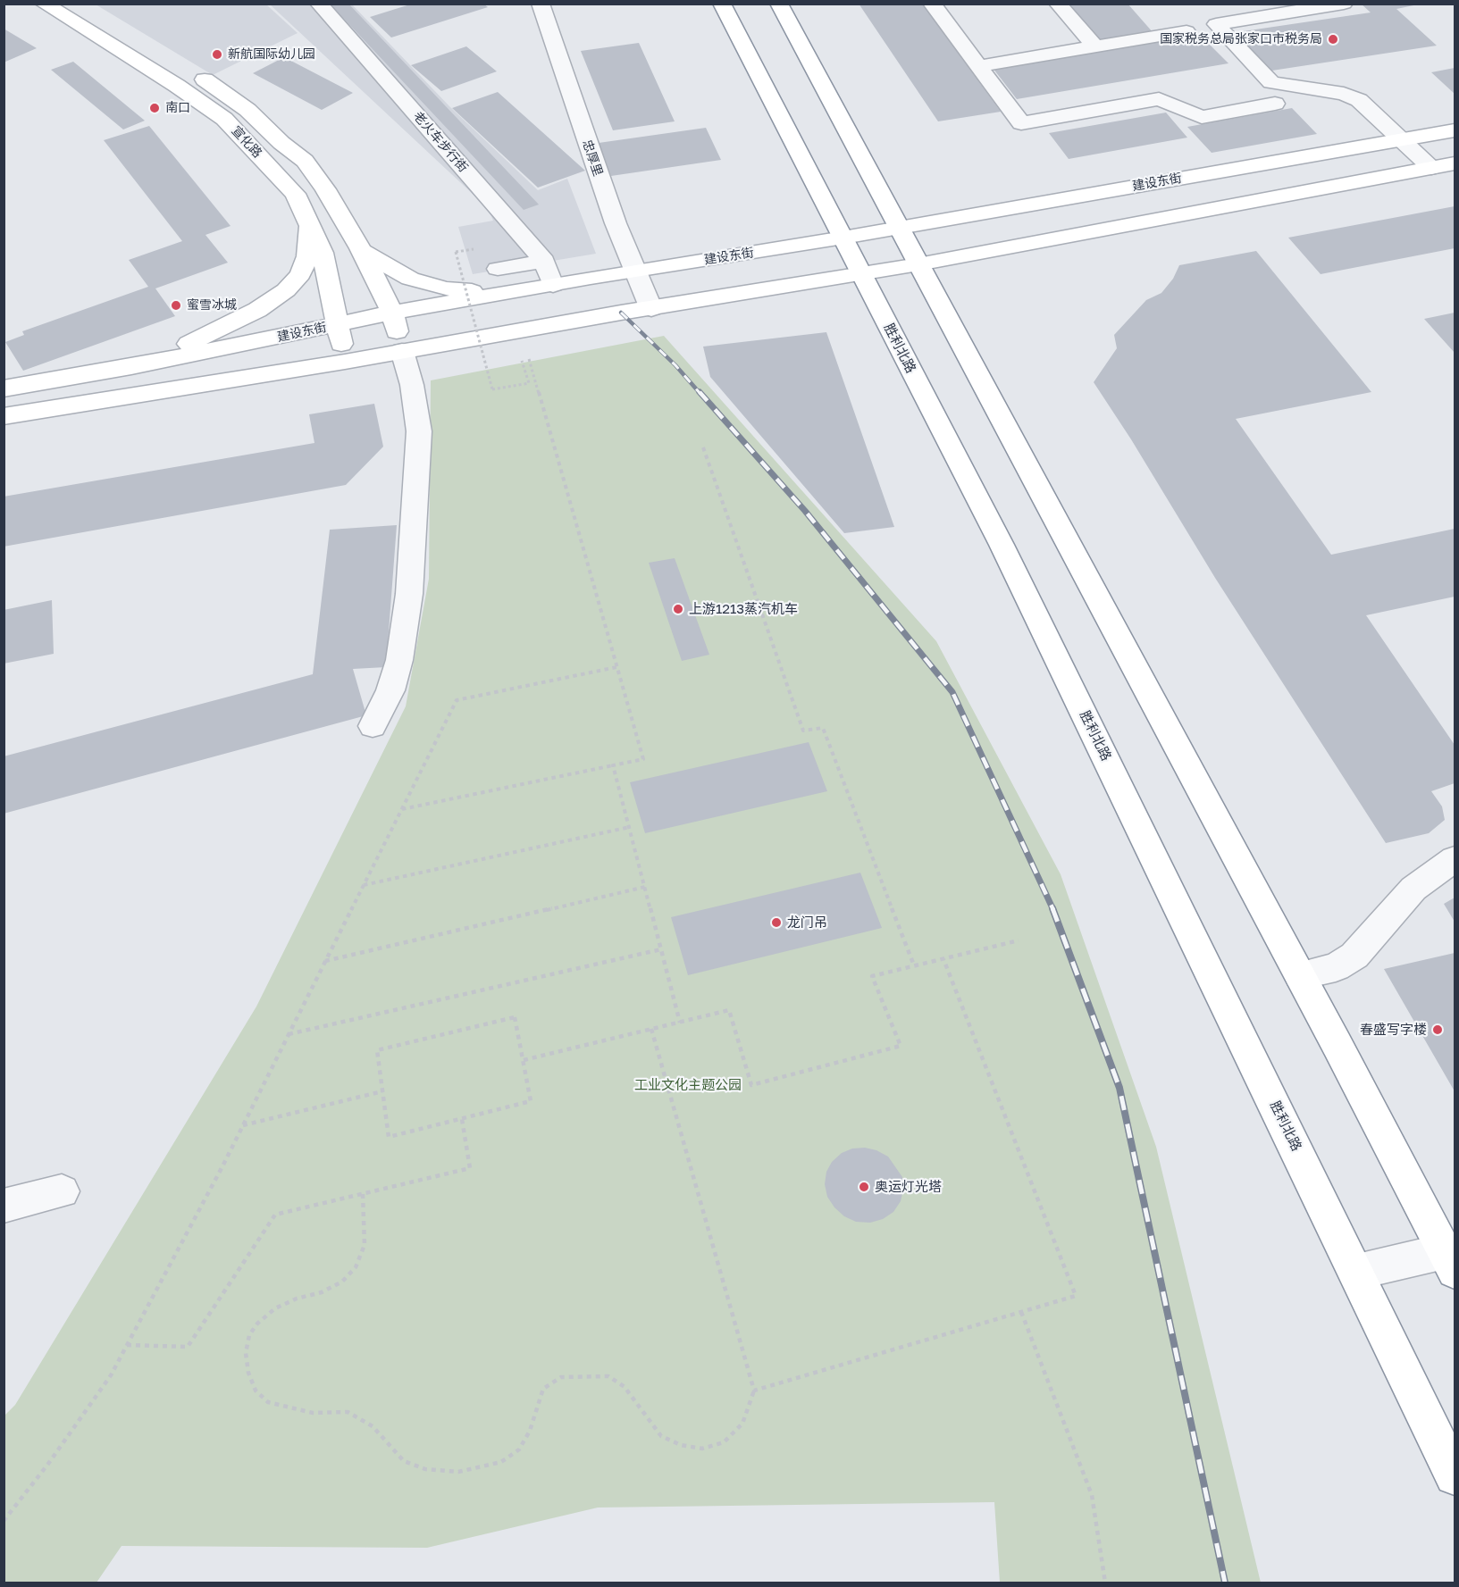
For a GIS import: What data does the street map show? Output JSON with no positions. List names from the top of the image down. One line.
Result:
{"streets":{"main road":["宣化路","建设东街","胜利北路"],"street":["老火车步行街","忠厚里"]},"crossings":[["宣化路","建设东街"],["老火车步行街","建设东街"],["忠厚里","建设东街"],["建设东街","胜利北路"]],"parks":["工业文化主题公园"],"places":["国家税务总局张家口市税务局","新航国际幼儿园","南口","蜜雪冰城","上游1213蒸汽机车","龙门吊","春盛写字楼","奥运灯光塔"]}
